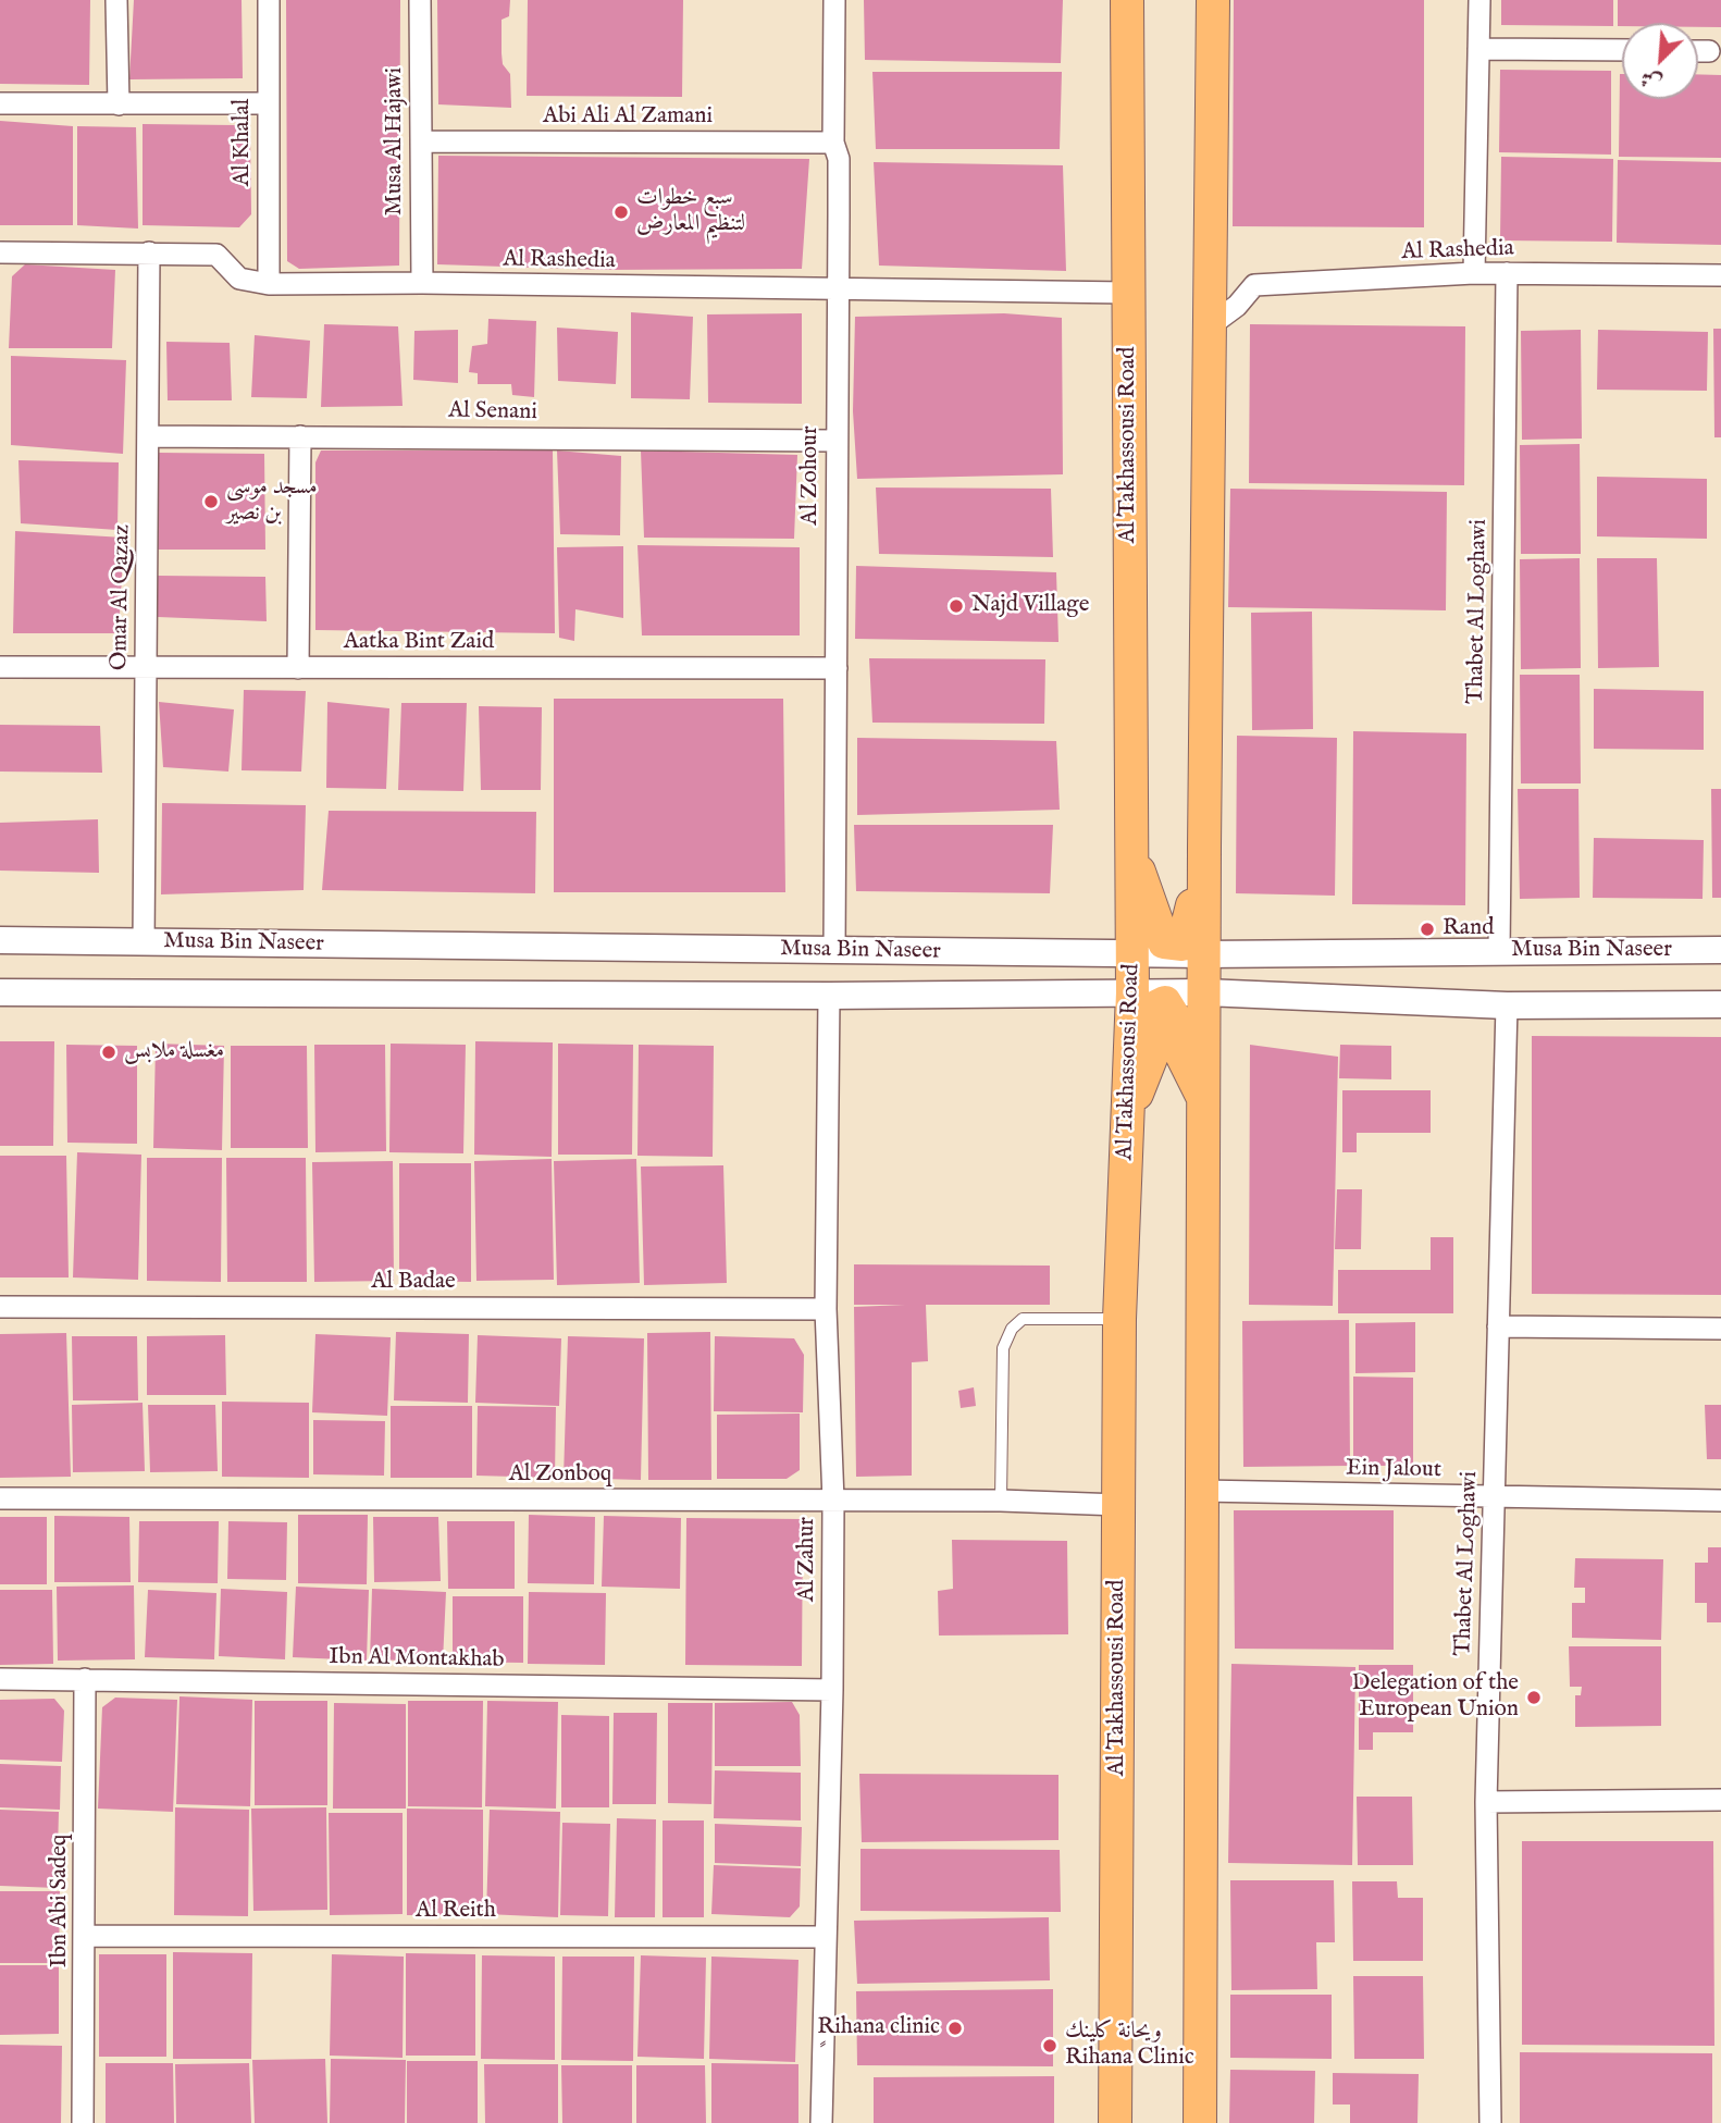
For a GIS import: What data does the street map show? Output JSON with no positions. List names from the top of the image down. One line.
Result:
{"streets":{"main road":["Al Takhassousi Road"],"street":["Abi Ali Al Zamani","Musa Al Hajawi","Al Khalal","Al Rashedia","Al Senani","Al Zohour","Omar Al Qazaz","Thabet Al Loghawi","Aatka Bint Zaid","Musa Bin Naseer","Al Badae","Ein Jalout","Al Zonboq","Al Zahur","Ibn Al Montakhab","Ibn Abi Sadeq","Al Reith"]},"crossings":[["Abi Ali Al Zamani","Musa Al Hajawi"],["Abi Ali Al Zamani","Al Zohour"],["Musa Al Hajawi","Al Rashedia"],["Al Khalal","Al Rashedia"],["Al Rashedia","Al Takhassousi Road"],["Al Rashedia","Al Zohour"],["Al Rashedia","Omar Al Qazaz"],["Al Rashedia","Thabet Al Loghawi"],["Al Senani","Al Zohour"],["Al Senani","Omar Al Qazaz"],["Al Takhassousi Road","Musa Bin Naseer"],["Al Takhassousi Road","Al Zonboq"],["Al Zohour","Aatka Bint Zaid"],["Al Zohour","Musa Bin Naseer"],["Omar Al Qazaz","Aatka Bint Zaid"],["Omar Al Qazaz","Musa Bin Naseer"],["Thabet Al Loghawi","Musa Bin Naseer"],["Thabet Al Loghawi","Ein Jalout"],["Al Badae","Al Zahur"],["Al Zonboq","Al Zahur"],["Al Zahur","Ibn Al Montakhab"],["Al Zahur","Al Reith"],["Ibn Al Montakhab","Ibn Abi Sadeq"],["Ibn Abi Sadeq","Al Reith"]],"places":["سبع خطوات لتنظيم المعارض","مسجد موسى بن نصير","Najd Village","Rand","مغسلة ملابس","Delegation of the European Union","ٍRihana clinic","ويحانة كلينك Rihana Clinic"],"north":"bottom left"}
